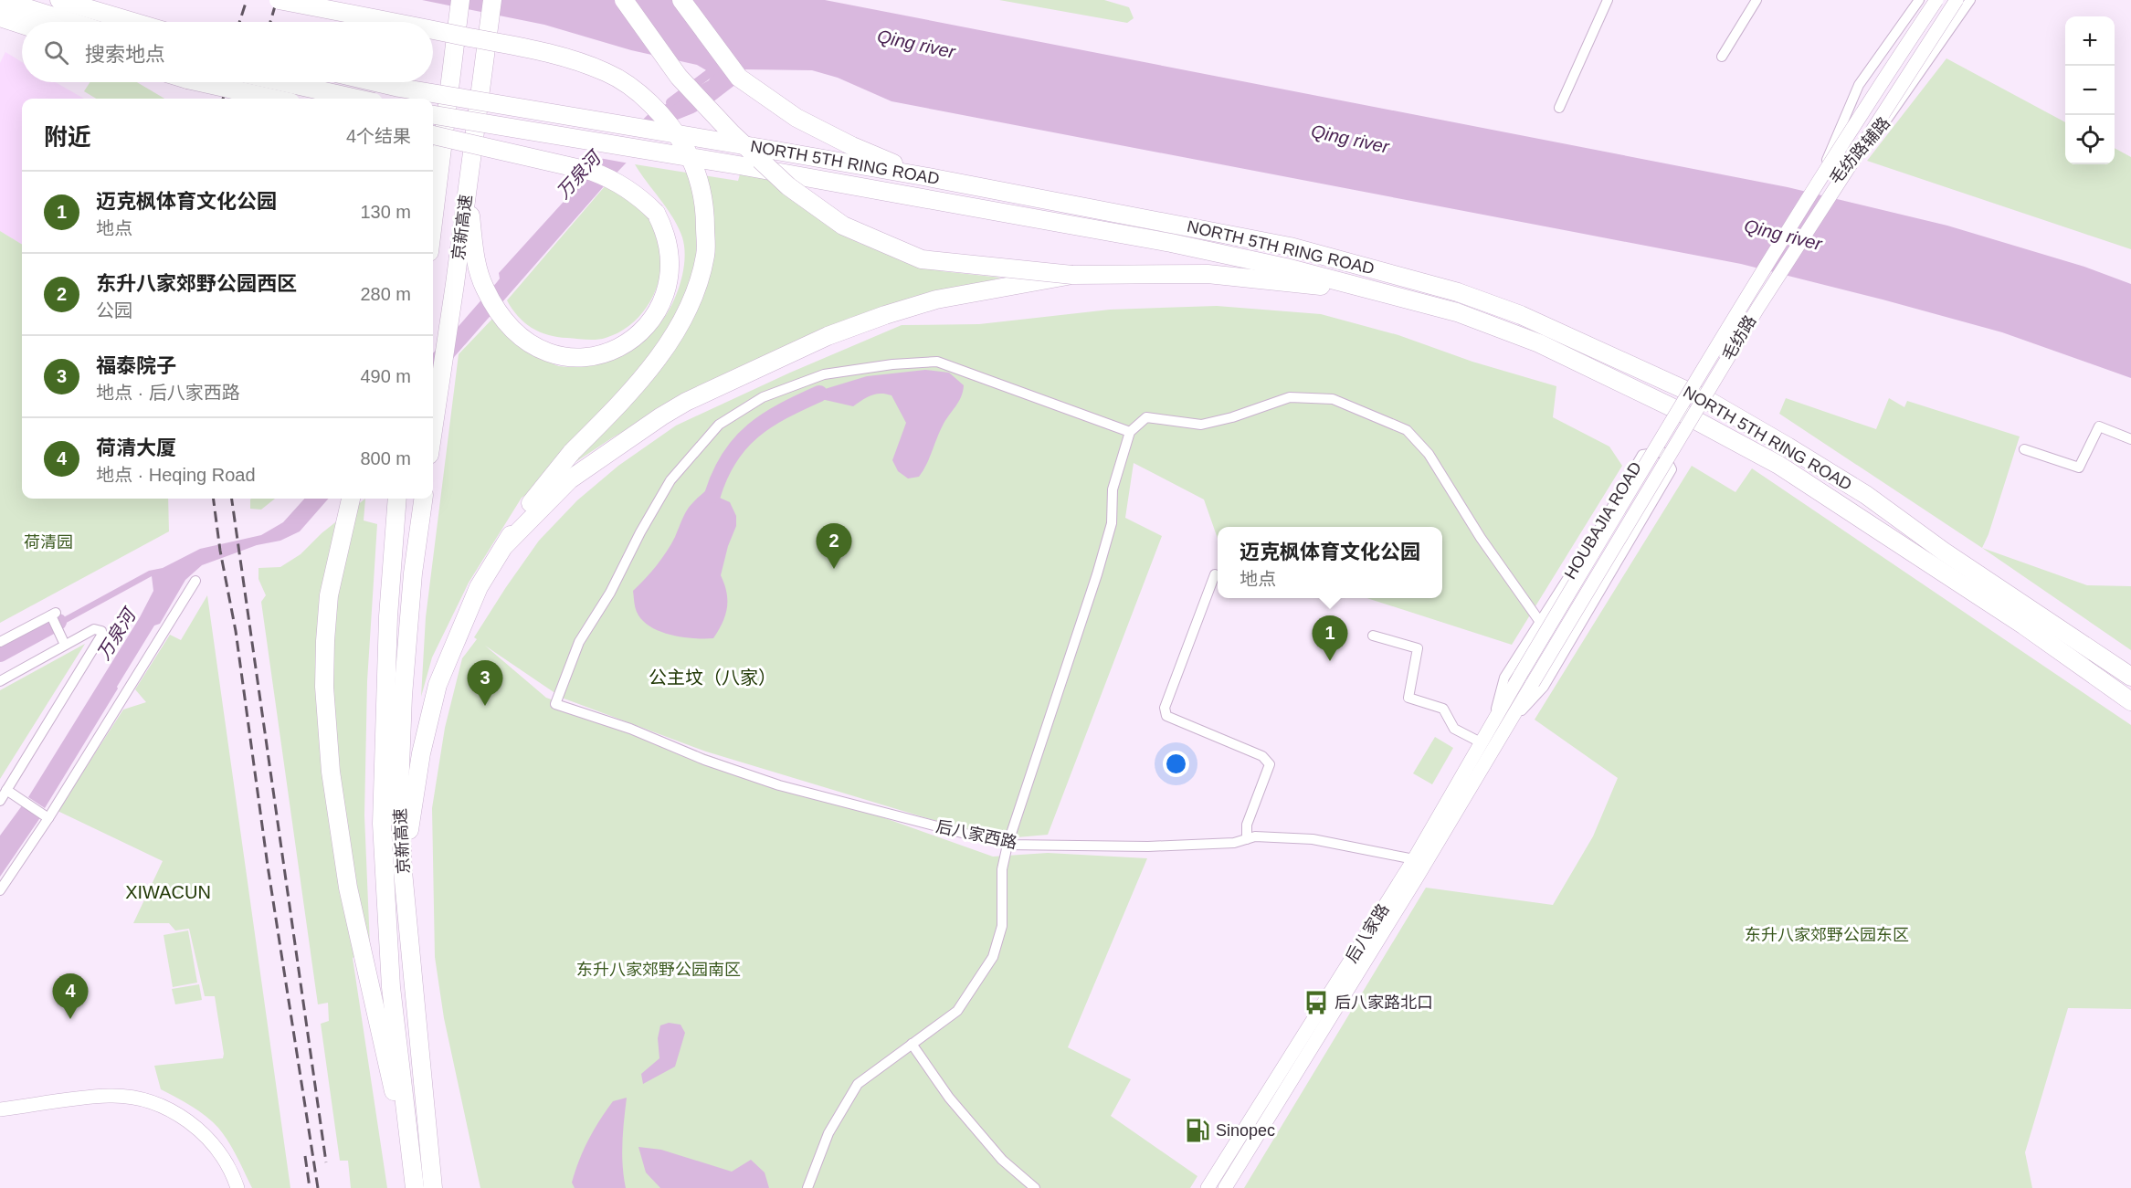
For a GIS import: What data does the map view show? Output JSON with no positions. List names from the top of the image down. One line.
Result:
{"streets":{"highway":["NORTH 5TH RING ROAD","京新高速"],"main road":["毛纺路","后八家路"],"street":["毛纺路辅路","HOUBAJIA ROAD","后八家西路"]},"crossings":[["毛纺路","后八家路"],["HOUBAJIA ROAD","后八家路"],["后八家西路","后八家路"]],"districts":["公主坟（八家）","XIWACUN"],"water":["Qing river","万泉河"],"parks":["荷清园","东升八家郊野公园东区","东升八家郊野公园南区"],"places":{"bus stop":["后八家路北口"],"fuel station":["Sinopec"]},"page":{"map_buttons":["+","−"],"search":"搜索地点","heading":["附近","4个结果"],"list":[{"mark":"1","name":"迈克枫体育文化公园","note":"地点","value":"130 m"},{"mark":"2","name":"东升八家郊野公园西区","note":"公园","value":"280 m"},{"mark":"3","name":"福泰院子","note":"地点 · 后八家西路","value":"490 m"},{"mark":"4","name":"荷清大厦","note":"地点 · Heqing Road","value":"800 m"}],"pins":["2","1","3","4"],"popup":["迈克枫体育文化公园","地点"]}}
